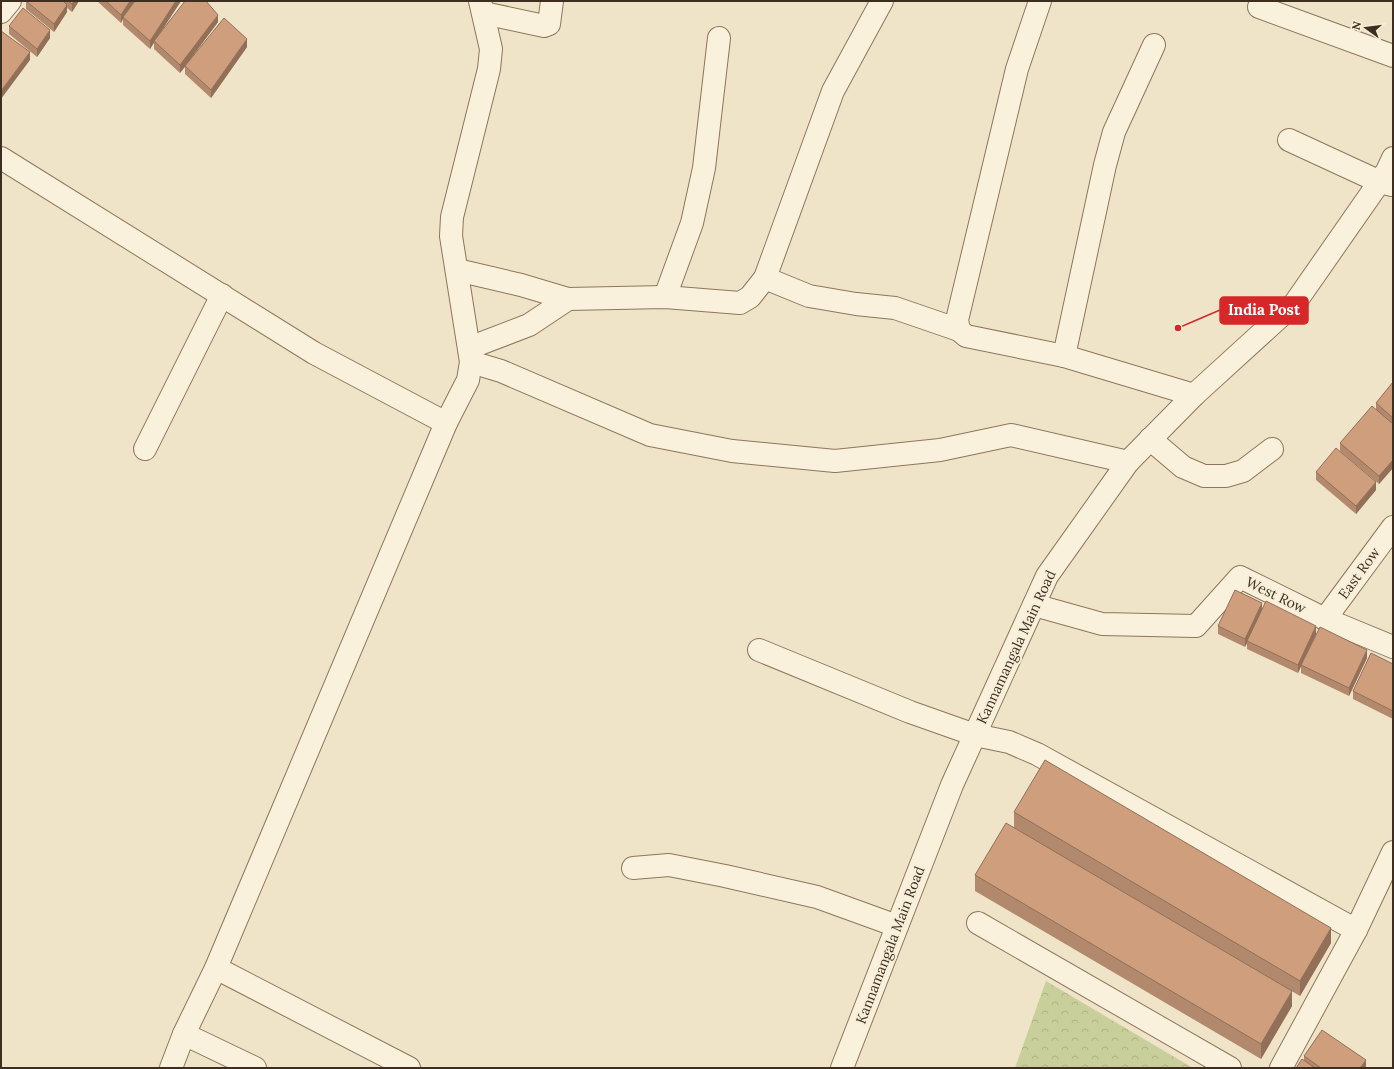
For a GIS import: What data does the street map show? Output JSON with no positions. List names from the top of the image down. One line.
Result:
{"streets":{"street":["East Row","West Row","Kannamangala Main Road"]},"crossings":[["East Row","West Row"],["West Row","Kannamangala Main Road"]],"places":["India Post"],"north":"left"}
